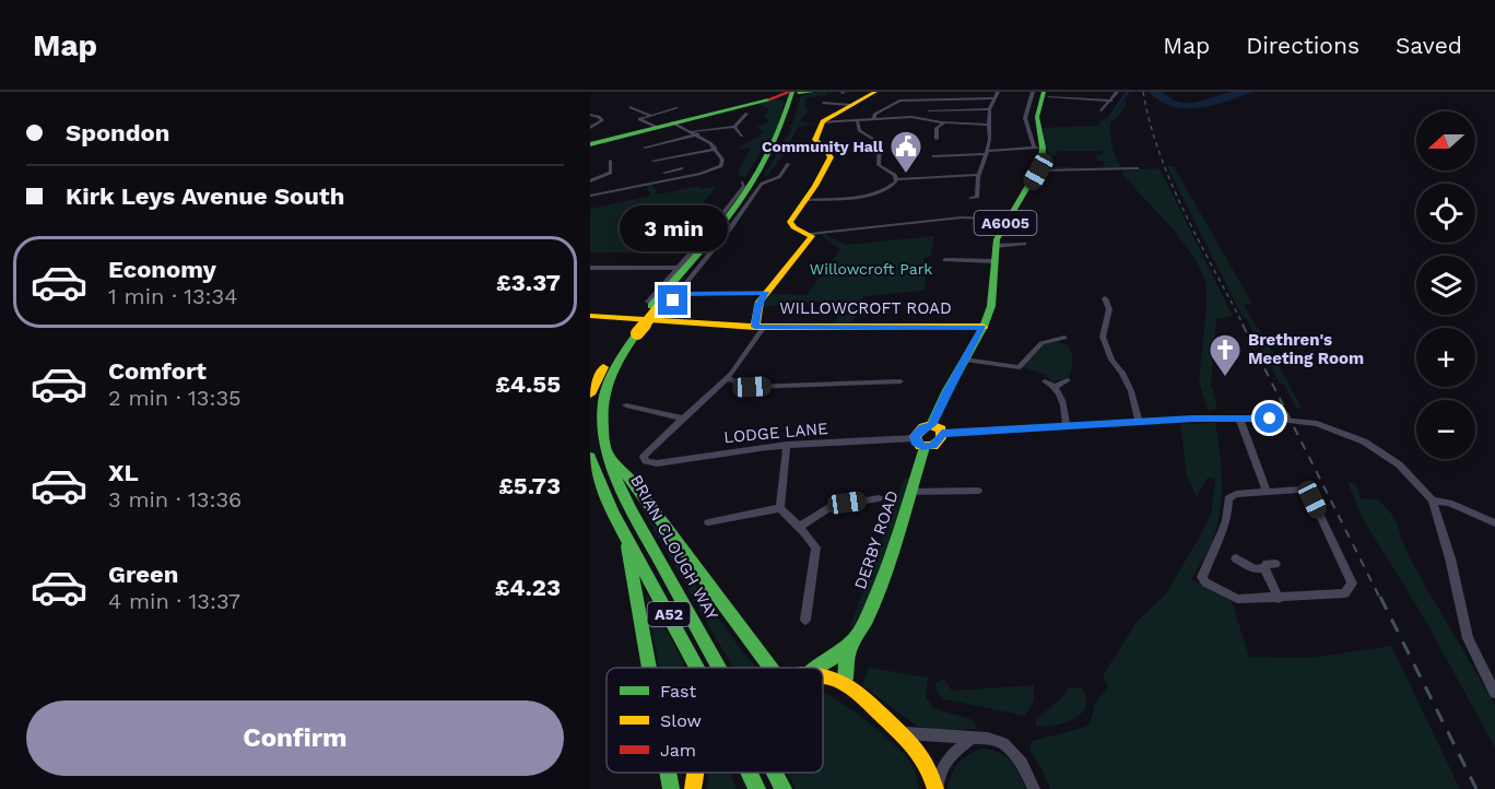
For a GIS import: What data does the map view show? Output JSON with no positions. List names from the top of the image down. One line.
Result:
{"streets":{"main road":["A6005","WILLOWCROFT ROAD","DERBY ROAD","BRIAN CLOUGH WAY","A52"],"street":["LODGE LANE"]},"crossings":[["A6005","WILLOWCROFT ROAD"],["LODGE LANE","DERBY ROAD"]],"parks":["Willowcroft Park"],"places":{"public building":["Community Hall"],"church":["Brethren's Meeting Room"]},"legend":["Fast","Slow","Jam"],"north":"left","page":{"header":"Map","nav":["Map","Directions","Saved"],"banner":["Spondon","Kirk Leys Avenue South"],"map_buttons":["+","−"],"bubble":"3 min","list":[{"name":"Economy","note":"1 min · 13:34","value":"£3.37"},{"name":"Comfort","note":"2 min · 13:35","value":"£4.55"},{"name":"XL","note":"3 min · 13:36","value":"£5.73"},{"name":"Green","note":"4 min · 13:37","value":"£4.23"}],"buttons":"Confirm"}}
